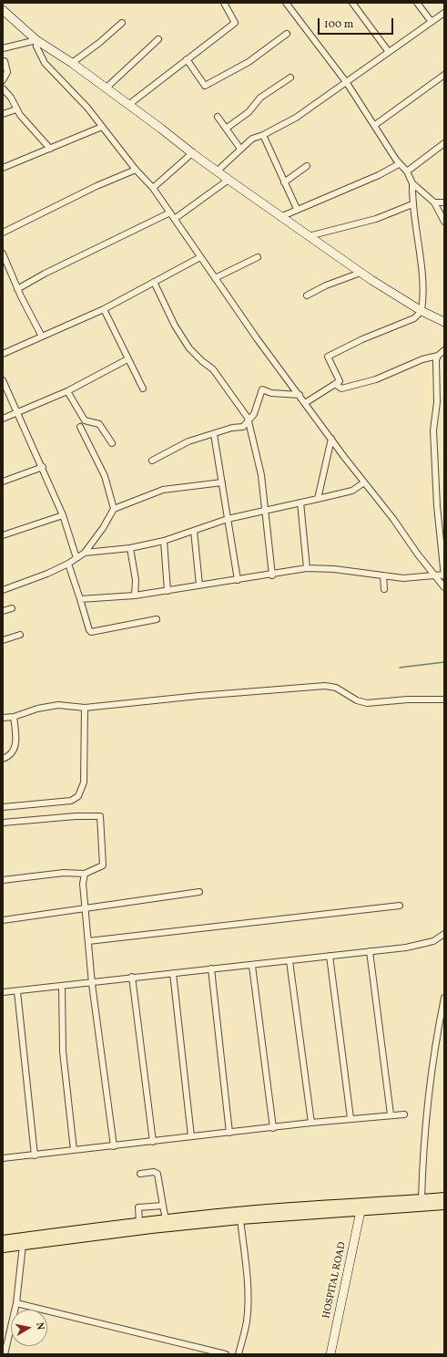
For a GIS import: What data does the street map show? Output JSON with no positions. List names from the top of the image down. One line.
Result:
{"streets":{"street":["HOSPITAL ROAD"]},"scale_bar":"100 m","north":"right"}
